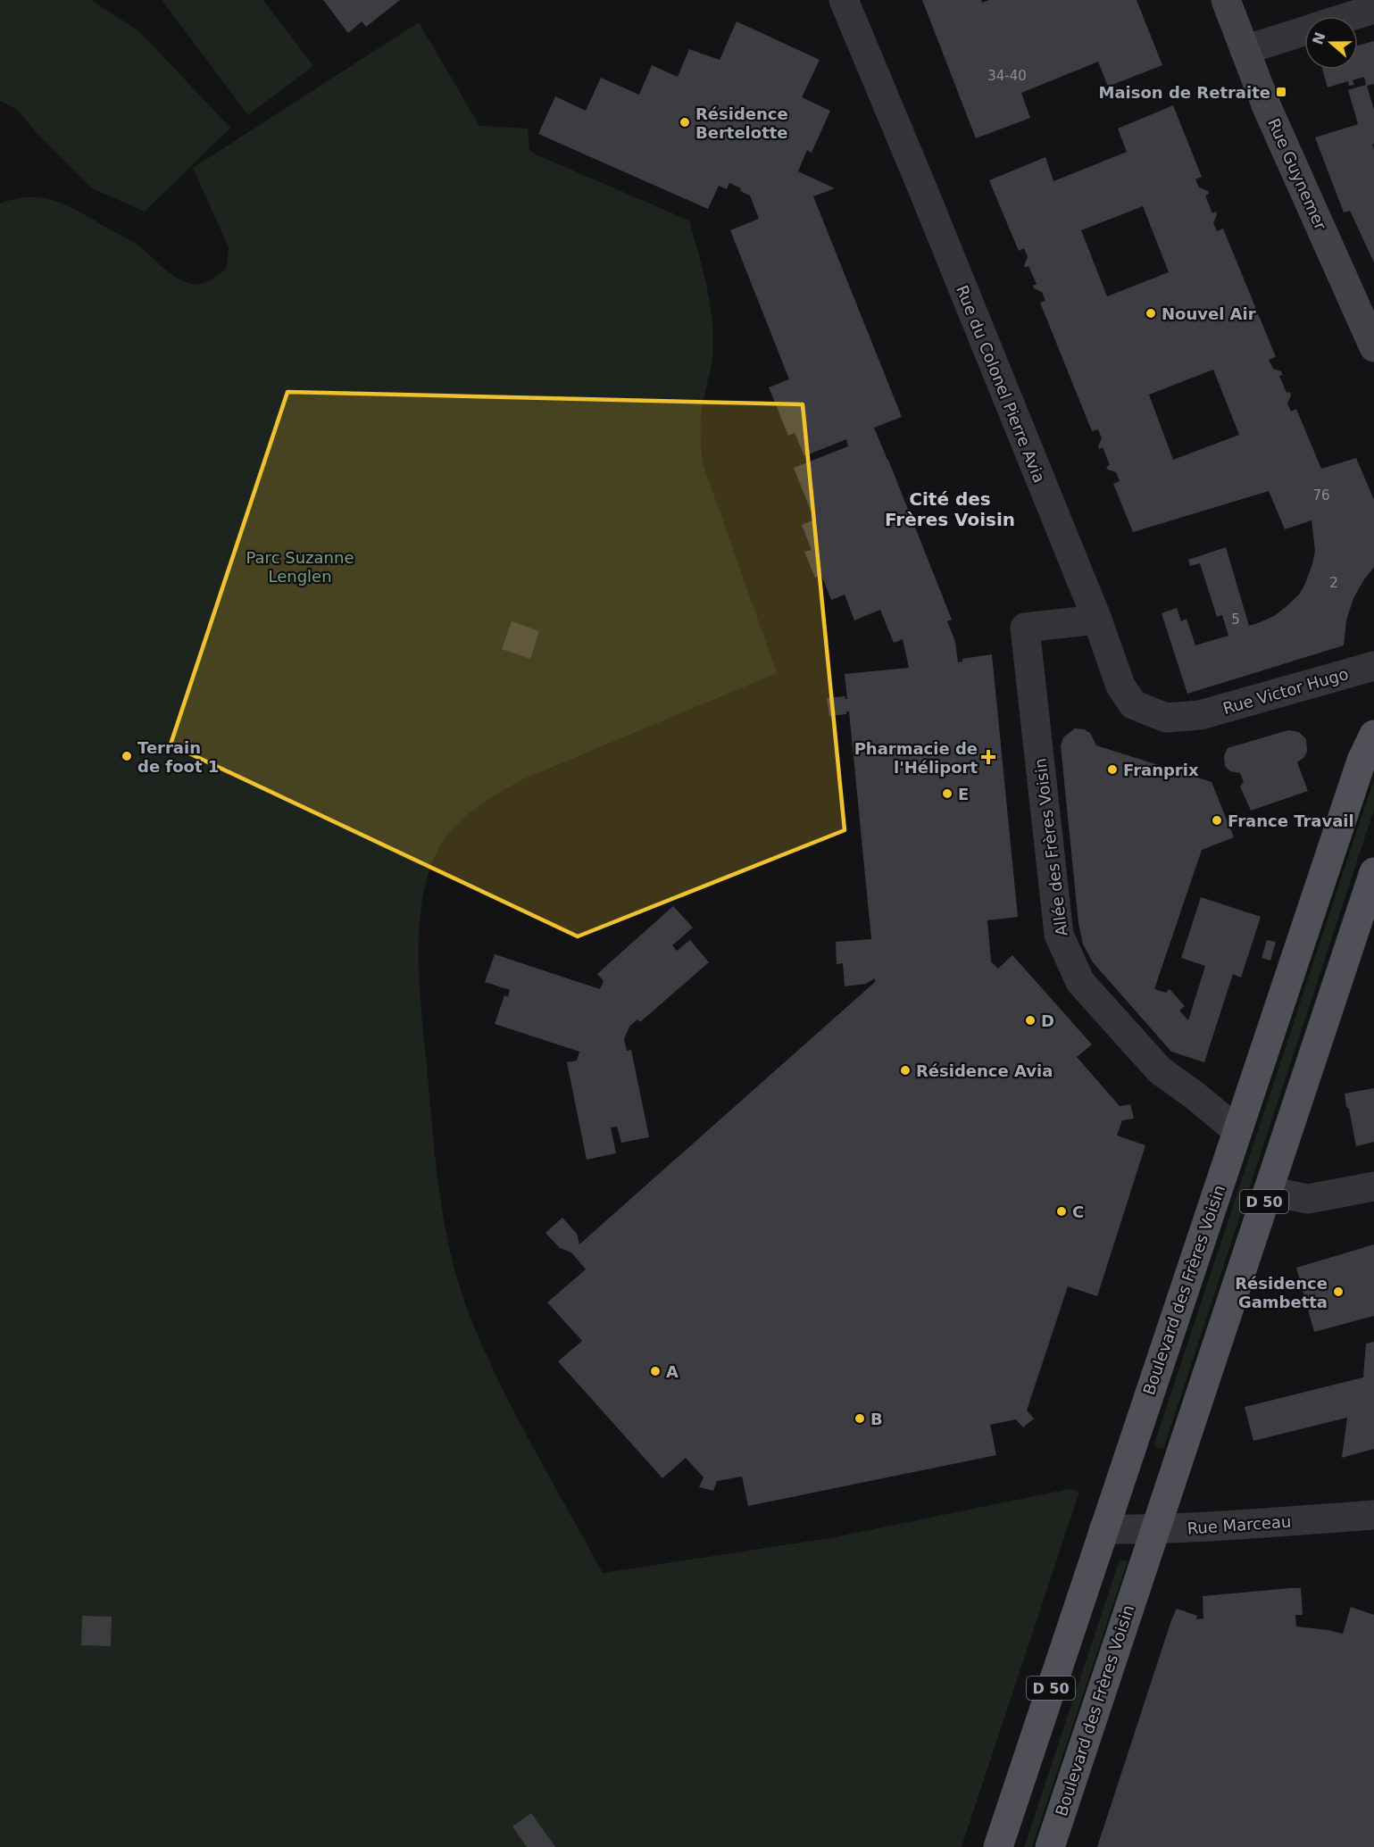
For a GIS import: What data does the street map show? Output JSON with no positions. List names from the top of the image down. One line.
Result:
{"streets":{"main road":["Rue Guynemer","D 50","Boulevard des Frères Voisin"],"street":["Rue du Colonel Pierre Avia","Rue Victor Hugo","Allée des Frères Voisin","Rue Marceau"]},"crossings":[["Rue du Colonel Pierre Avia","Rue Victor Hugo"],["Rue du Colonel Pierre Avia","Allée des Frères Voisin"],["Allée des Frères Voisin","Boulevard des Frères Voisin"],["Boulevard des Frères Voisin","Rue Marceau"]],"districts":["Cité des Frères Voisin"],"parks":["Parc Suzanne Lenglen"],"places":{"transit":["Maison de Retraite"],"other":["Résidence Bertelotte","Nouvel Air","Terrain de foot 1","Franprix","E","France Travail","D","Résidence Avia","C","Résidence Gambetta","A","B"],"health":["Pharmacie de l'Héliport"]},"house_numbers":["34-40","76","2","5"],"north":"left"}
